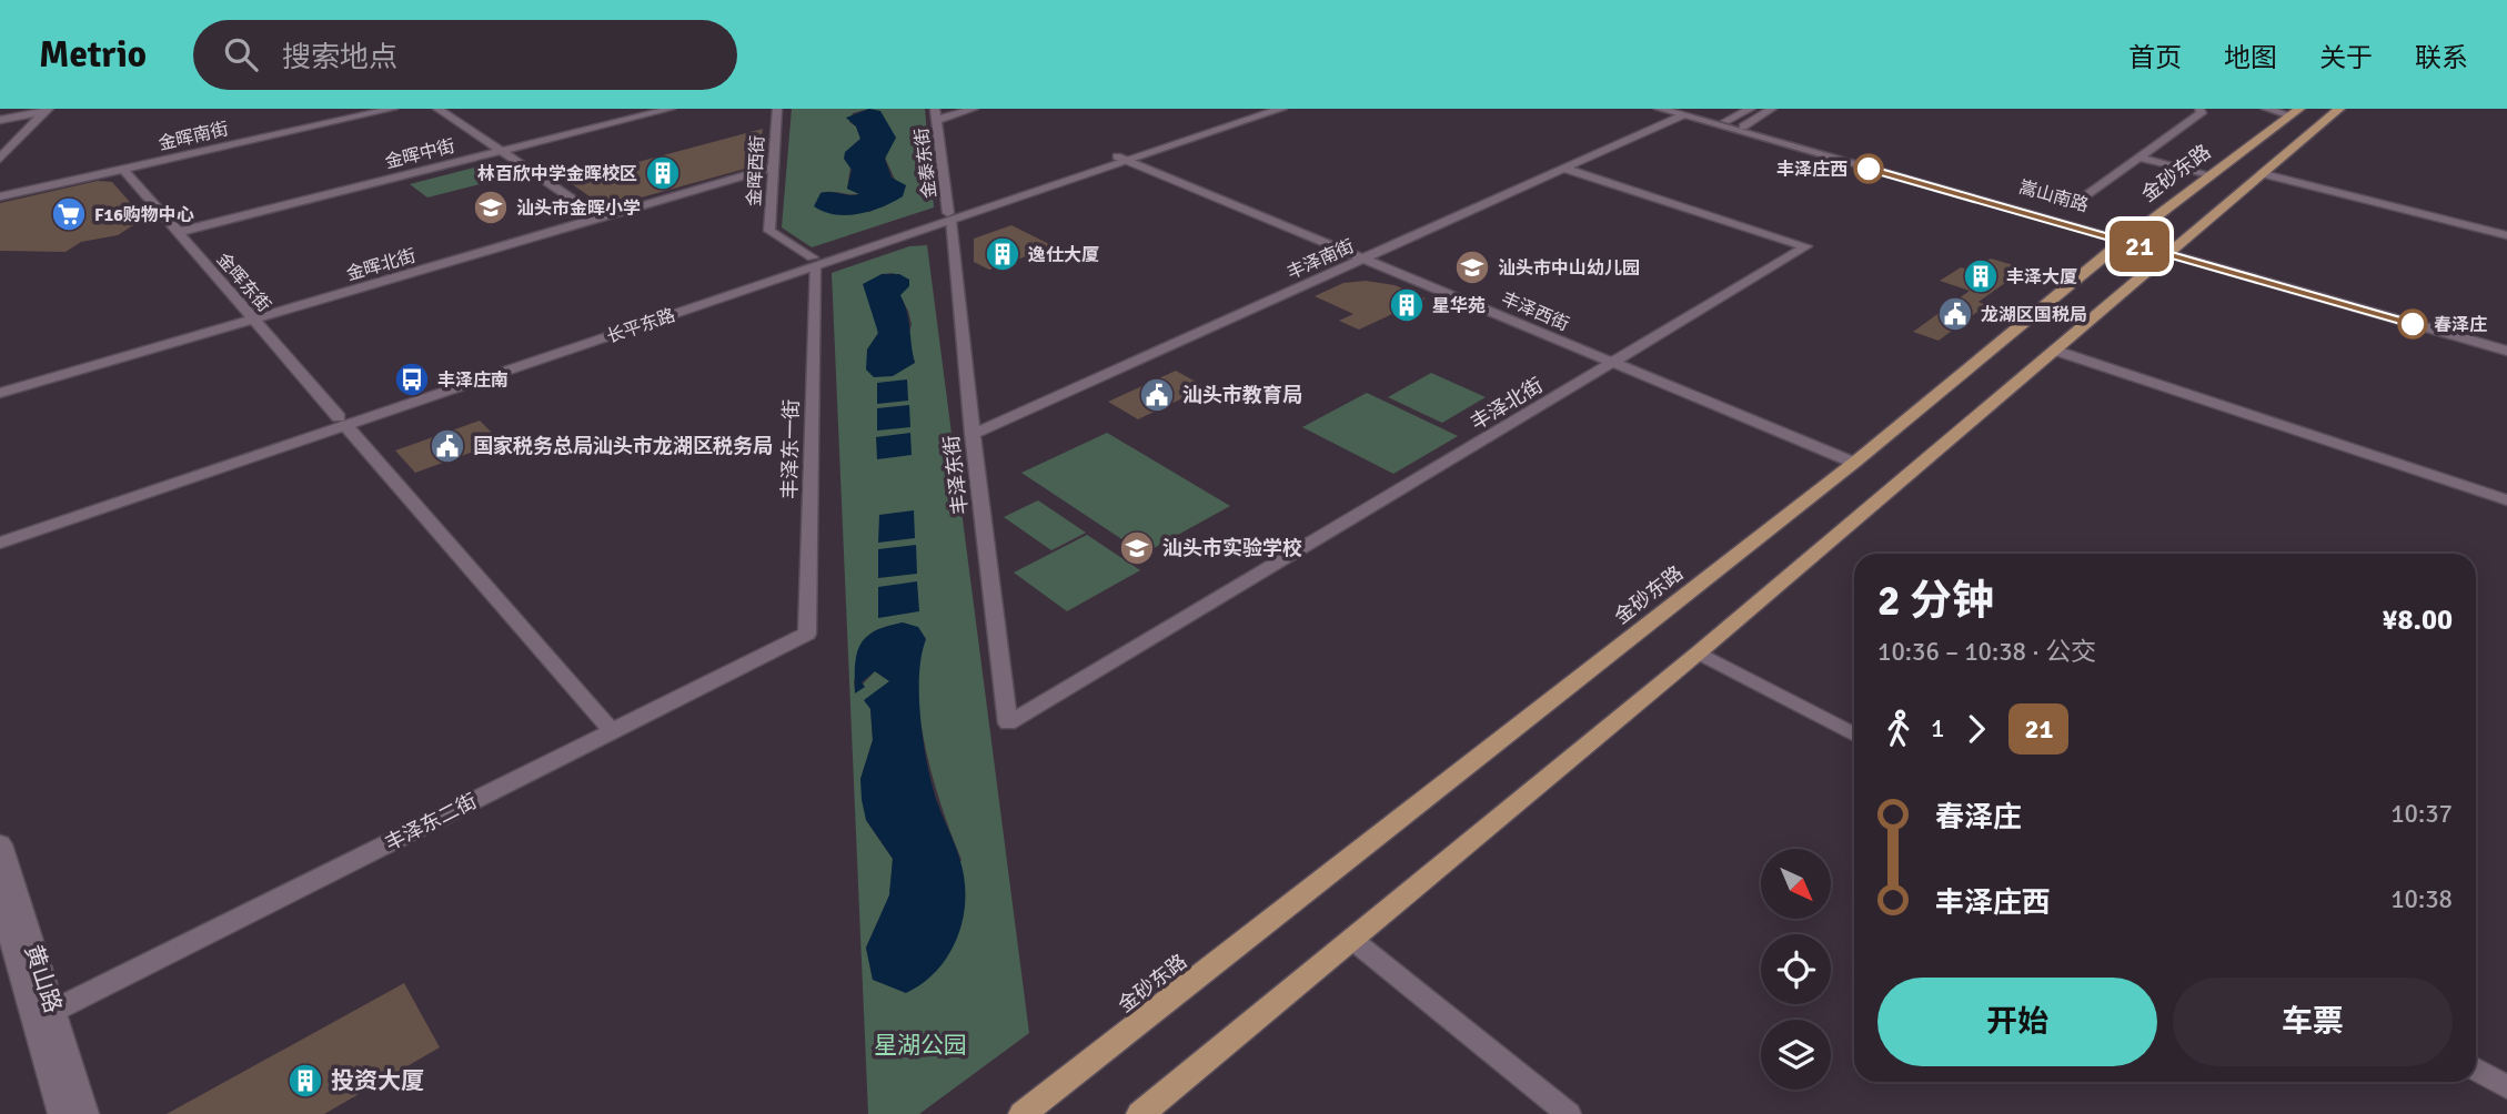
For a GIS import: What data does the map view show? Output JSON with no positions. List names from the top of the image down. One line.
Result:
{"streets":{"main road":["金砂东路"],"street":["金晖南街","金晖中街","金泰东街","金晖西街","嵩山南路","丰泽南街","金晖北街","金晖东街","丰泽西街","长平东路","丰泽北街","丰泽东一街","丰泽东街","丰泽东二街","黄山路"]},"crossings":[["金晖南街","金晖东街"],["金晖中街","金晖东街"],["金泰东街","长平东路"],["金泰东街","丰泽东街"],["金晖西街","金晖北街"],["金晖西街","长平东路"],["金晖西街","丰泽东一街"],["金砂东路","嵩山南路"],["金砂东路","丰泽西街"],["嵩山南路","丰泽南街"],["丰泽南街","丰泽西街"],["丰泽南街","丰泽北街"],["丰泽南街","丰泽东街"],["金晖北街","金晖东街"],["金晖东街","长平东路"],["金晖东街","丰泽东二街"],["丰泽西街","长平东路"],["丰泽西街","丰泽北街"],["长平东路","丰泽东一街"],["长平东路","丰泽东街"],["丰泽北街","丰泽东街"],["丰泽东一街","丰泽东二街"],["丰泽东二街","黄山路"]],"parks":["星湖公园"],"places":{"other":["丰泽庄西","春泽庄"],"building":["林百欣中学金晖校区","逸仕大厦","丰泽大厦","星华苑","投资大厦"],"school or university":["汕头市金晖小学","汕头市中山幼儿园","汕头市实验学校"],"supermarket":["F16购物中心"],"public building":["龙湖区国税局","汕头市教育局","国家税务总局汕头市龙湖区税务局"],"bus stop":["丰泽庄南"]},"lines":["bus line 21"],"north":"bottom right","page":{"header":"Metrio","search":"搜索地点","nav":["首页","地图","关于","联系"],"on_map":"21","heading":["2 分钟","10:36 – 10:38 · 公交","¥8.00"],"legs":["1","21"],"list":[{"name":"春泽庄","value":"10:37"},{"name":"丰泽庄西","value":"10:38"}],"buttons":["开始","车票"]}}
